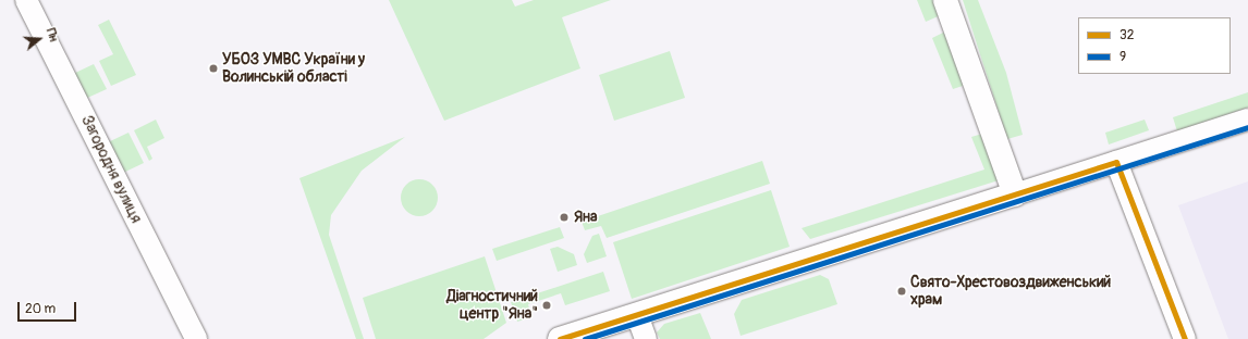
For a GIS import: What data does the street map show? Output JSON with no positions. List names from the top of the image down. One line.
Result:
{"streets":{"street":["Загородня вулиця"]},"places":["УБОЗ УМВС України у Волинськiй області","Яна","Свято-Хрестовоздвиженський храм","Діагностичний центр \"Яна\""],"lines":["transit line 9","transit line 32"],"legend":["32","9"],"scale_bar":"20 m","north":"right"}
